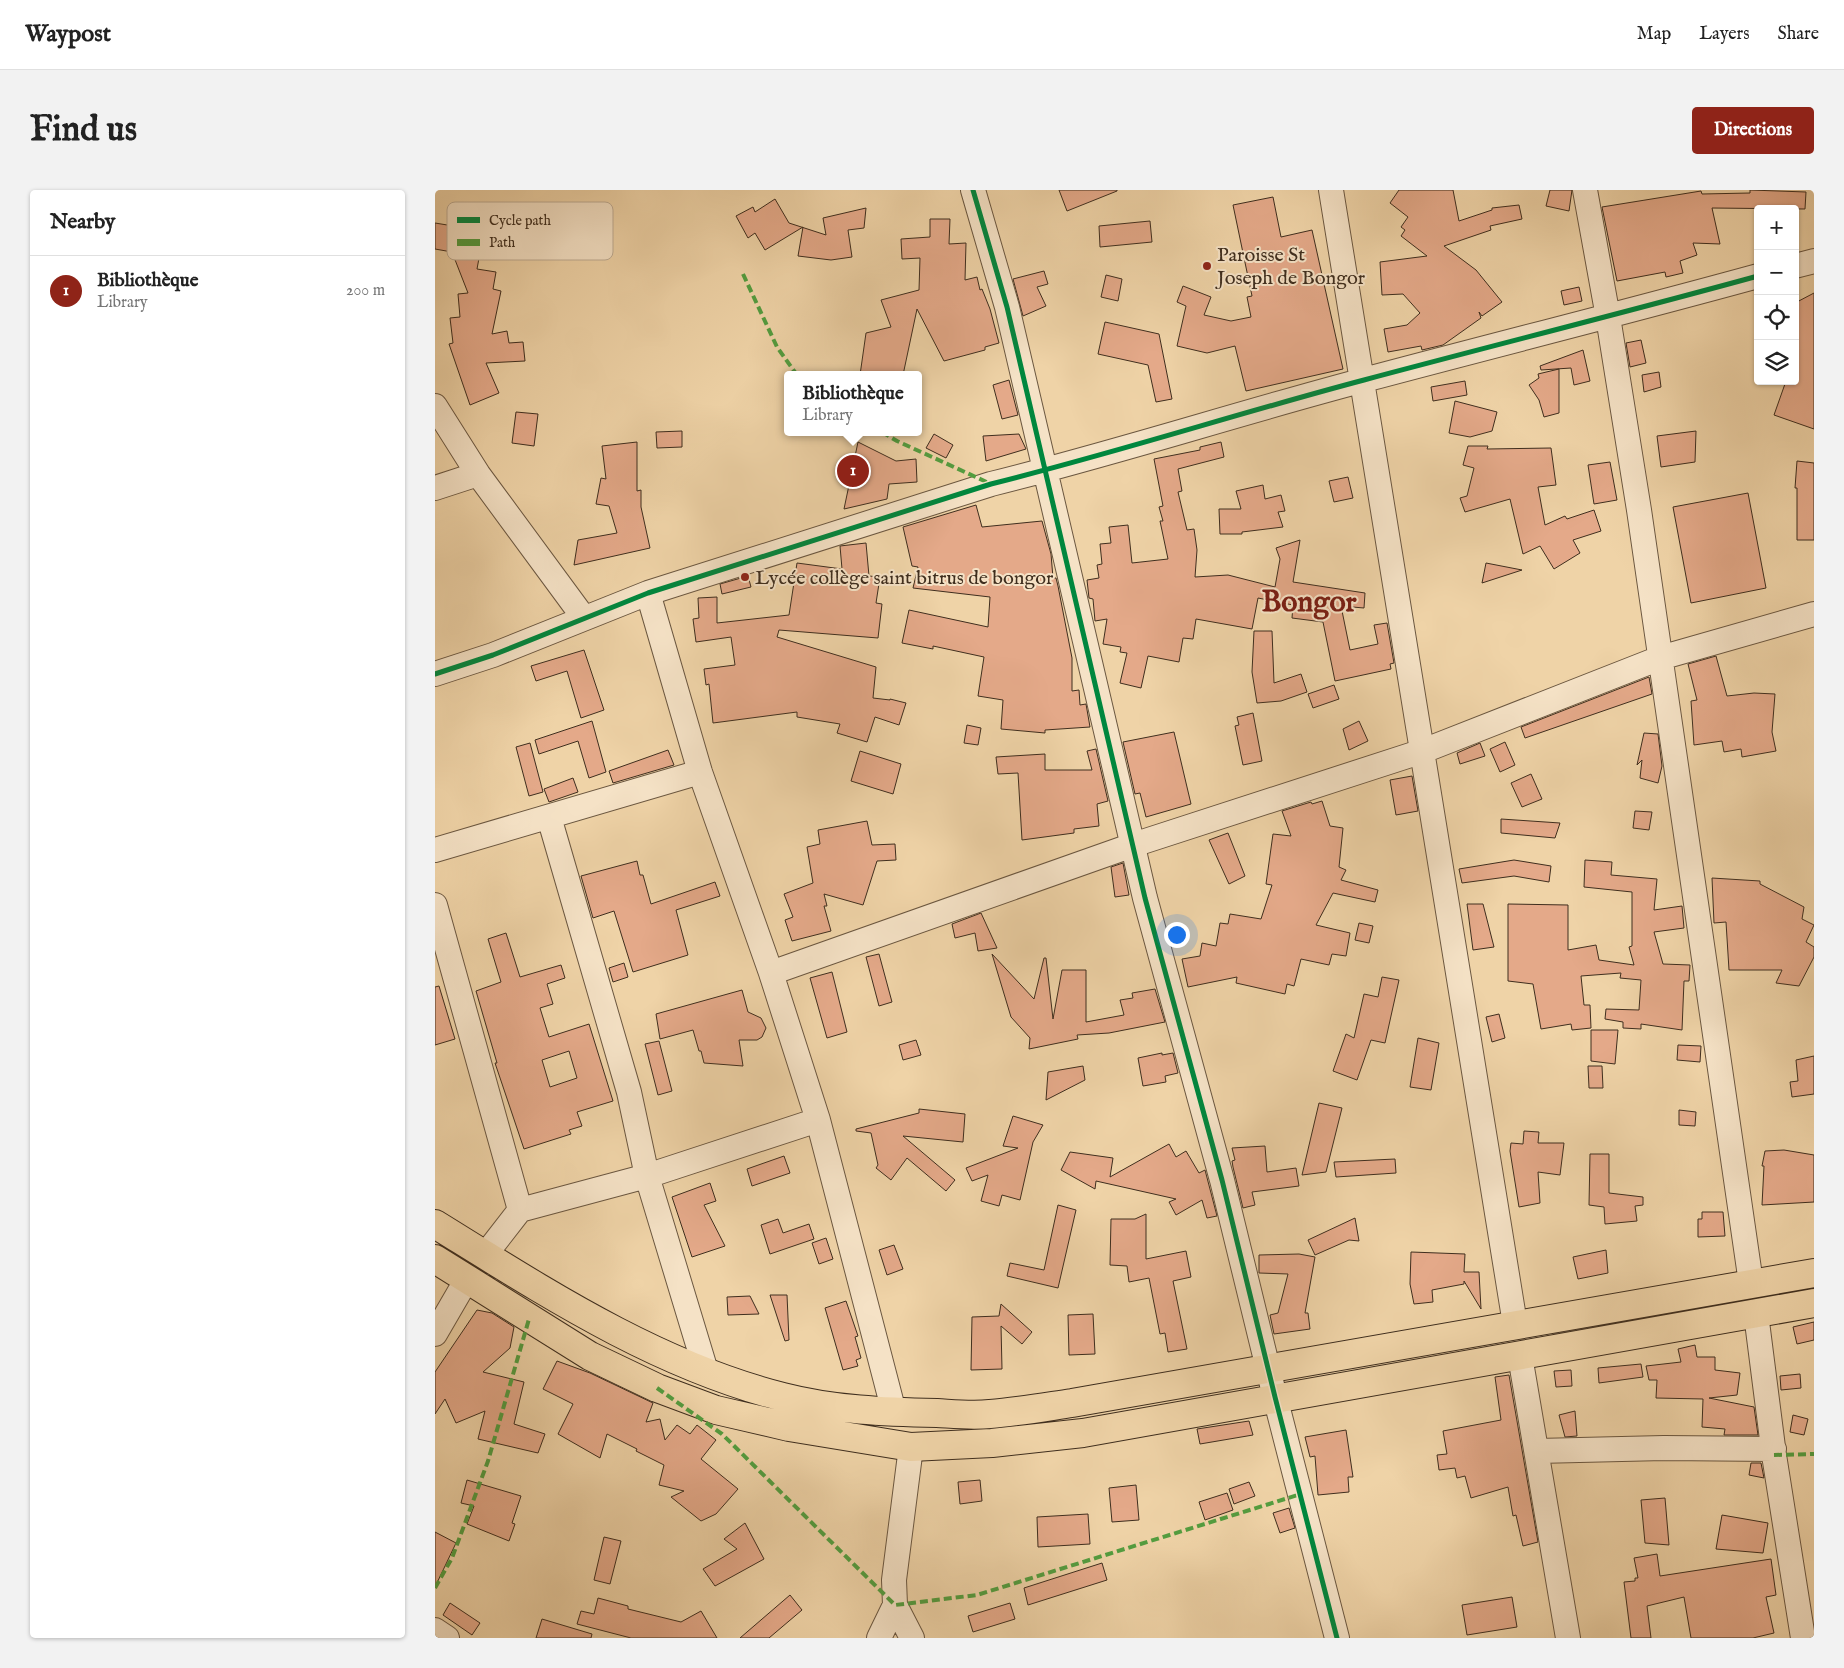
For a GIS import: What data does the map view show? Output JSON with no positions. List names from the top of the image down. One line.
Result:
{"districts":["Bongor"],"places":["Paroisse St Joseph de Bongor","Lycée collège saint bitrus de bongor"],"legend":["Cycle path","Path"],"page":{"header":"Waypost","nav":["Map","Layers","Share"],"buttons":"Directions","title":"Find us","heading":"Nearby","map_buttons":["+","−"],"list":[{"mark":"1","name":"Bibliothèque","note":"Library","value":"200 m"}],"popup":["Bibliothèque","Library"],"pins":"1"}}
